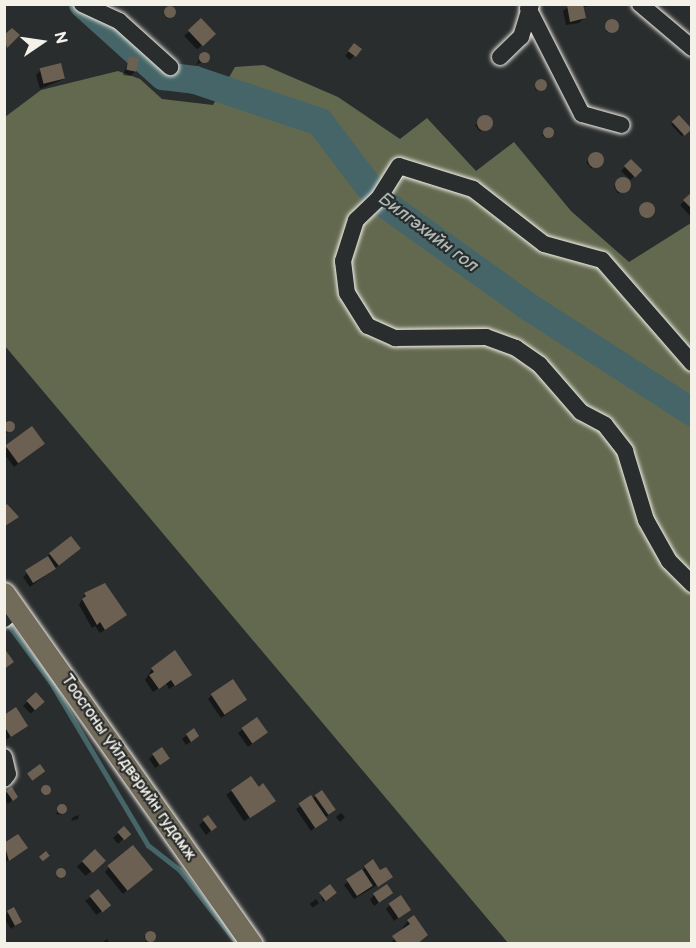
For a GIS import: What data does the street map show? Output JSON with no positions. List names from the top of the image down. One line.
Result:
{"streets":{"main road":["Тоосгоны үйлдвэрийн гудамж"]},"water":["Билгэхийн гол"],"north":"right"}
